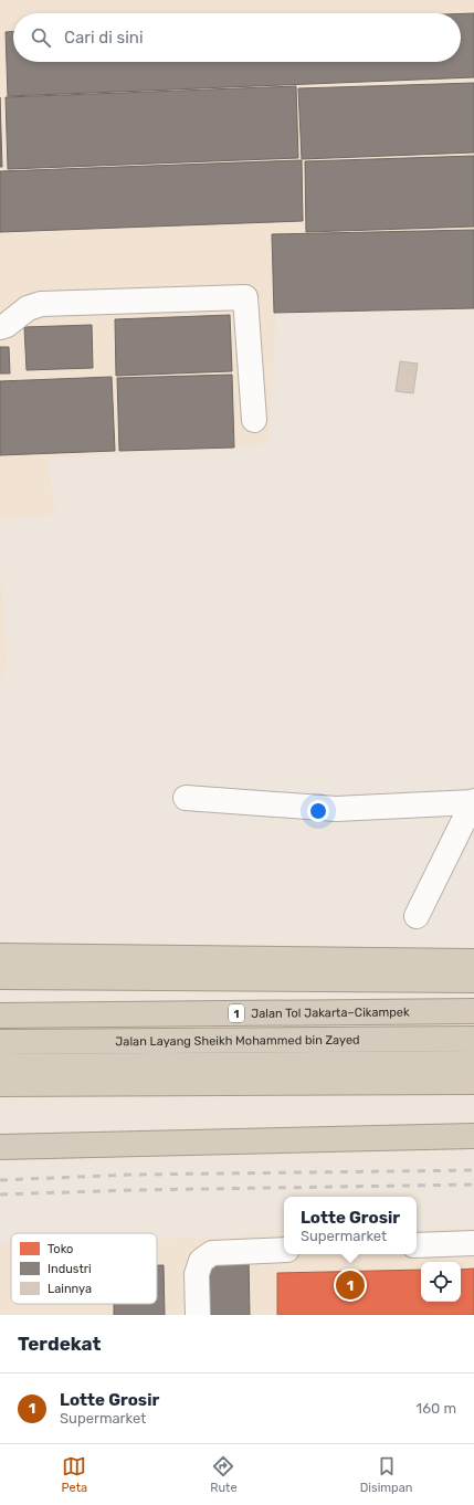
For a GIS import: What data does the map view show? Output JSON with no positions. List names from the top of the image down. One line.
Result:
{"streets":{"highway":["Jalan Tol Jakarta–Cikampek","1","Jalan Layang Sheikh Mohammed bin Zayed"]},"legend":["Toko","Industri","Lainnya"],"page":{"search":"Cari di sini","popup":["Lotte Grosir","Supermarket"],"pins":"1","heading":"Terdekat","list":[{"mark":"1","name":"Lotte Grosir","note":"Supermarket","value":"160 m"}],"nav":["Peta","Rute","Disimpan"]}}
